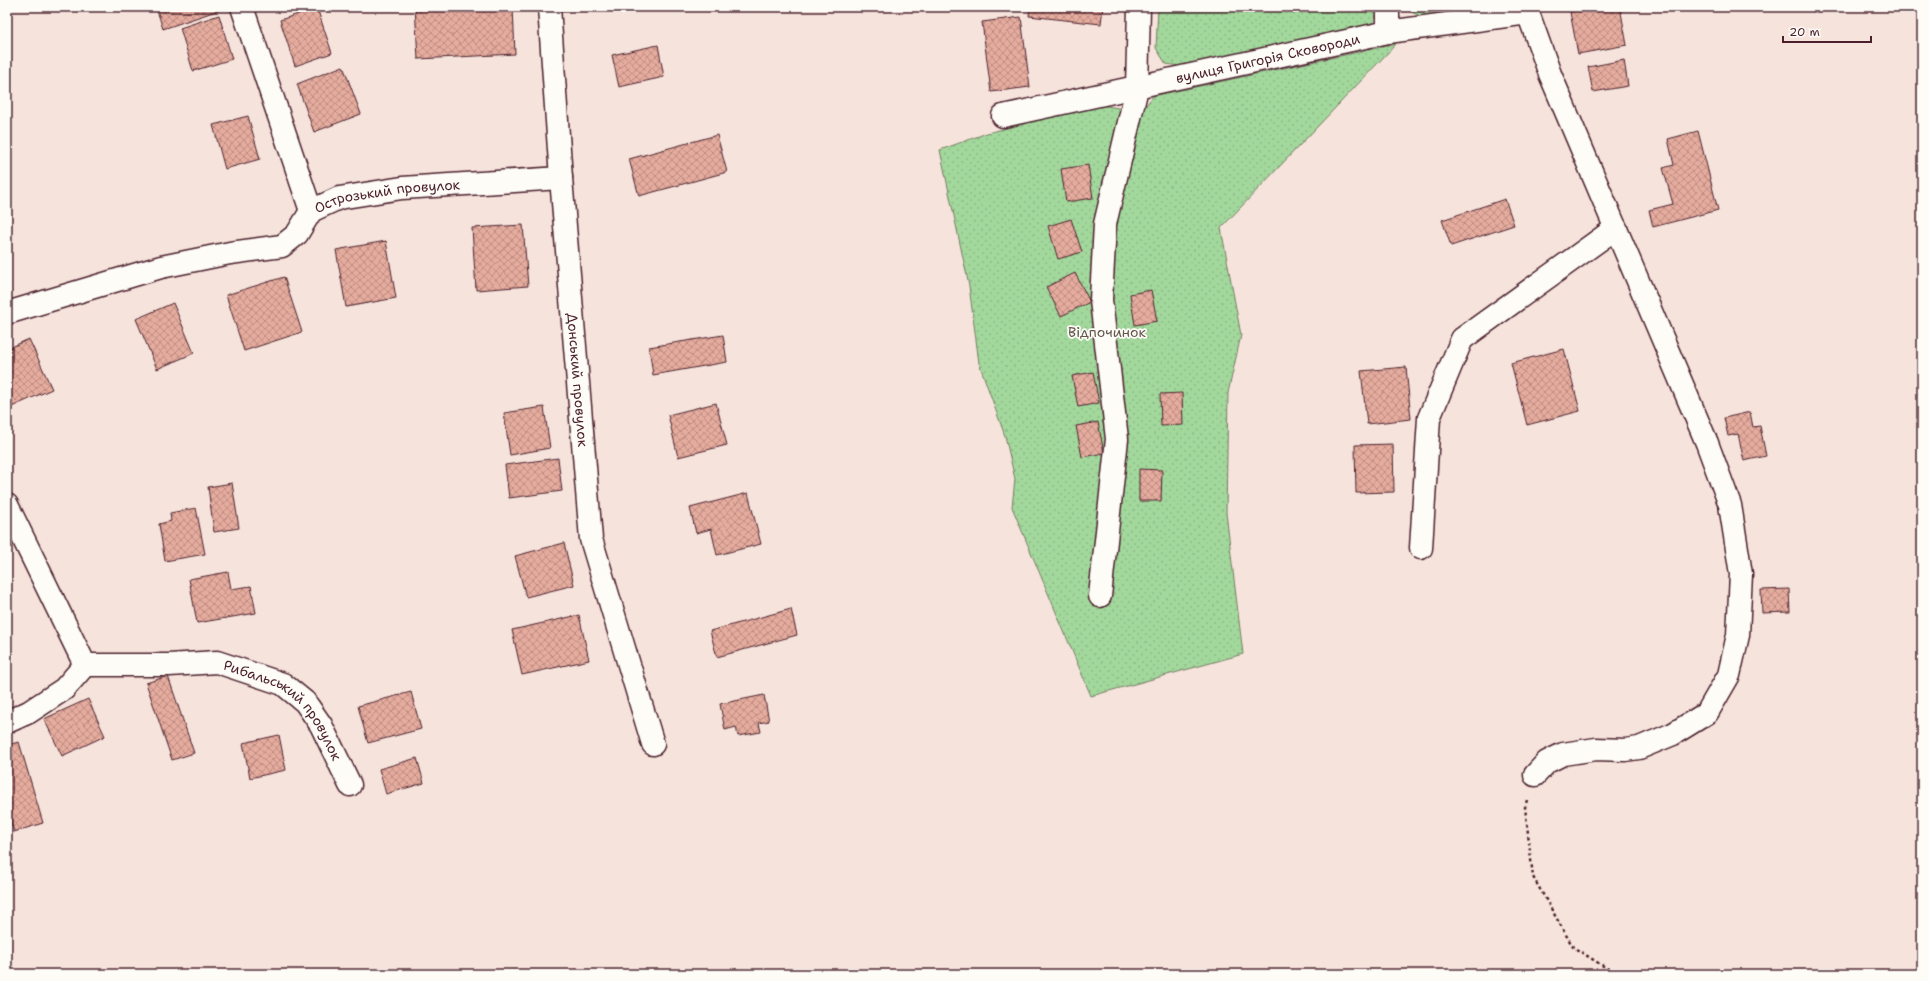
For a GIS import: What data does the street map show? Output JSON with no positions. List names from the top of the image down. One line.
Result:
{"streets":{"street":["вулиця Григорія Сковороди","Острозький провулок","Донський провулок","Рибальський провулок"]},"crossings":[["Острозький провулок","Донський провулок"]],"parks":["Відпочинок"],"scale_bar":"20 m"}
